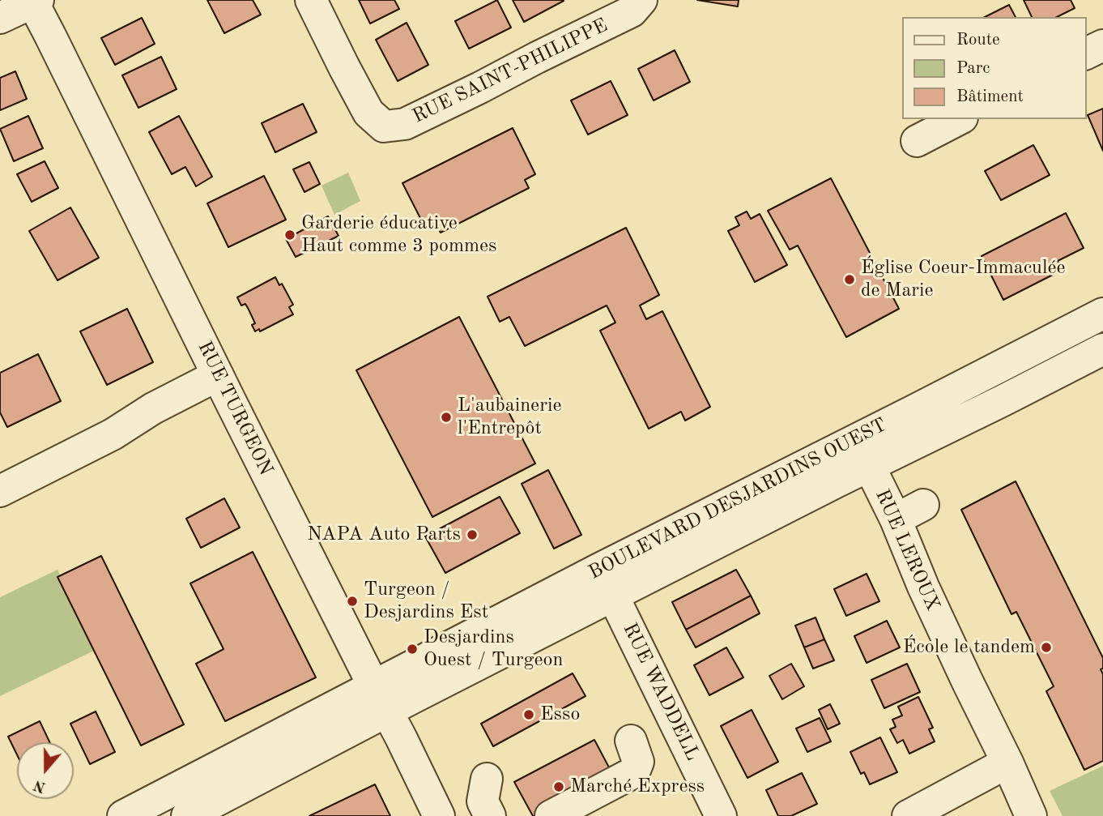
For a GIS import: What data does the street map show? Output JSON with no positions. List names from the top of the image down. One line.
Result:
{"streets":{"street":["RUE SAINT-PHILIPPE","RUE TURGEON","BOULEVARD DESJARDINS OUEST","RUE LEROUX","RUE WADDELL"]},"crossings":[["RUE TURGEON","BOULEVARD DESJARDINS OUEST"],["BOULEVARD DESJARDINS OUEST","RUE LEROUX"],["BOULEVARD DESJARDINS OUEST","RUE WADDELL"]],"places":["Garderie éducative Haut comme 3 pommes","Église Coeur-Immaculée de Marie","L'aubainerie l'Entrepôt","NAPA Auto Parts","Turgeon / Desjardins Est","École le tandem","Desjardins Ouest / Turgeon","Esso","Marché Express"],"legend":["Route","Parc","Bâtiment"],"north":"bottom"}
